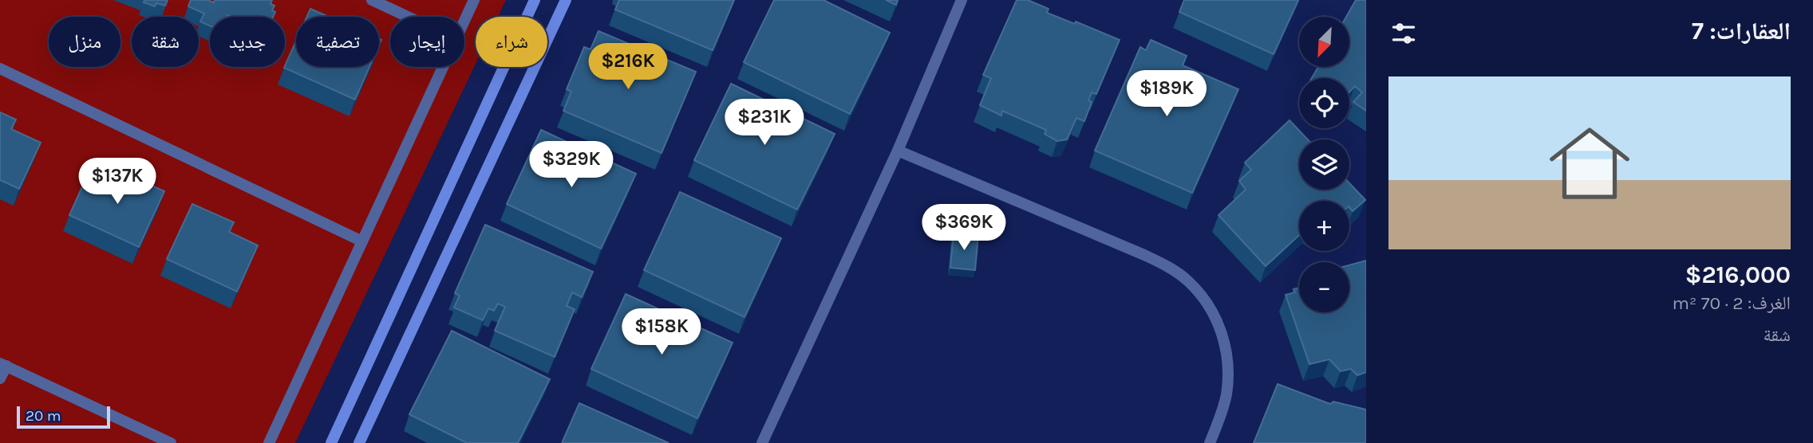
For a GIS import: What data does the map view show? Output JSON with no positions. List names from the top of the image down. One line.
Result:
{"scale_bar":"20 m","north":"bottom left","page":{"heading":"العقارات: 7","map_buttons":["+","−"],"chip":["شراء","إيجار","تصفية","جديد","شقة","منزل"],"price":["$216K","$189K","$231K","$329K","$137K","$369K","$158K"],"list":[{"name":"$216,000","note":"الغرف: 2 · 70 m² · شقة"}],"scale":"20 m"}}
